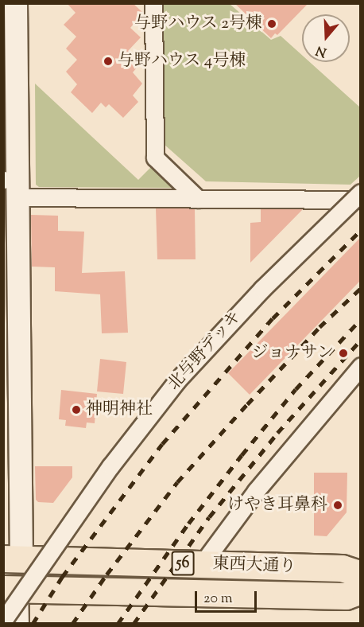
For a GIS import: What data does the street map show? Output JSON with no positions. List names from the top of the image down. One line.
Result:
{"streets":{"main road":["56","東西大通り"],"street":["北与野デッキ"]},"places":["与野ハウス 2号棟","与野ハウス 4号棟","ジョナサン","神明神社","けやき耳鼻科"],"scale_bar":"20 m","north":"bottom"}
